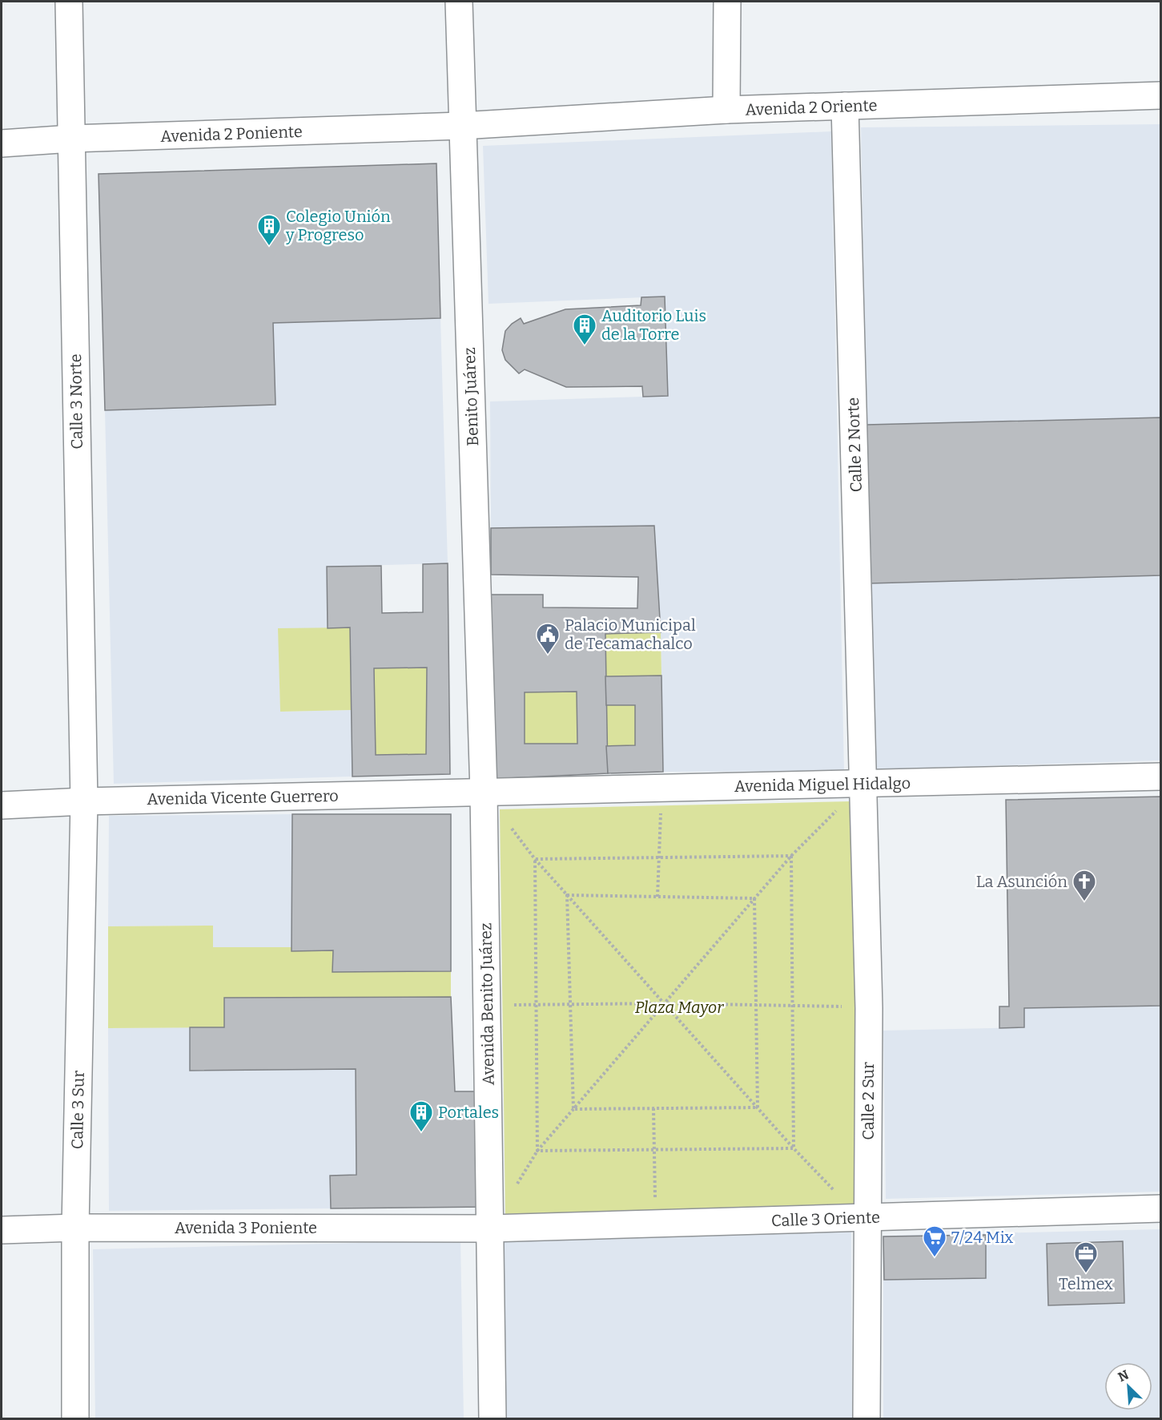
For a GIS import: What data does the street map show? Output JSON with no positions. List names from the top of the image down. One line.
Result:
{"streets":{"street":["Avenida 2 Oriente","Avenida 2 Poniente","Benito Juárez","Calle 3 Norte","Calle 2 Norte","Avenida Miguel Hidalgo","Avenida Vicente Guerrero","Avenida Benito Juárez","Calle 2 Sur","Calle 3 Sur","Calle 3 Oriente","Avenida 3 Poniente"]},"crossings":[["Avenida 2 Oriente","Avenida 2 Poniente"],["Avenida 2 Oriente","Benito Juárez"],["Avenida 2 Oriente","Calle 2 Norte"],["Avenida 2 Poniente","Benito Juárez"],["Avenida 2 Poniente","Calle 3 Norte"],["Benito Juárez","Avenida Miguel Hidalgo"],["Benito Juárez","Avenida Vicente Guerrero"],["Benito Juárez","Avenida Benito Juárez"],["Calle 3 Norte","Avenida Vicente Guerrero"],["Calle 3 Norte","Calle 3 Sur"],["Calle 2 Norte","Avenida Miguel Hidalgo"],["Calle 2 Norte","Calle 2 Sur"],["Avenida Miguel Hidalgo","Avenida Vicente Guerrero"],["Avenida Miguel Hidalgo","Avenida Benito Juárez"],["Avenida Miguel Hidalgo","Calle 2 Sur"],["Avenida Vicente Guerrero","Avenida Benito Juárez"],["Avenida Vicente Guerrero","Calle 3 Sur"],["Avenida Benito Juárez","Calle 3 Oriente"],["Avenida Benito Juárez","Avenida 3 Poniente"],["Calle 2 Sur","Calle 3 Oriente"],["Calle 3 Sur","Avenida 3 Poniente"],["Calle 3 Oriente","Avenida 3 Poniente"]],"parks":["Plaza Mayor"],"places":{"building":["Colegio Unión y Progreso","Auditorio Luis de la Torre","Portales"],"public building":["Palacio Municipal de Tecamachalco"],"church":["La Asunción"],"supermarket":["7/24 Mix"],"office":["Telmex"]},"north":"top left"}
